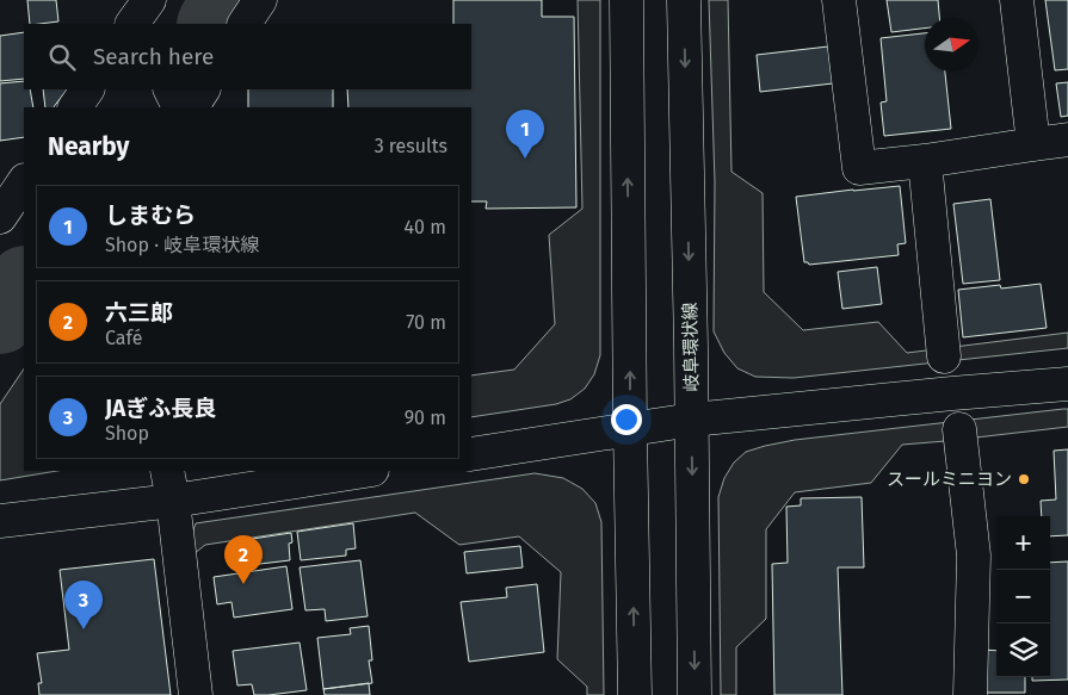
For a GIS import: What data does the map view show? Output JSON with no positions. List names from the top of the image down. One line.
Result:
{"streets":{"street":["岐阜環状線"]},"places":["スールミニヨン"],"north":"right","page":{"search":"Search here","heading":["Nearby","3 results"],"pins":["1","2","3"],"list":[{"mark":"1","name":"しまむら","note":"Shop · 岐阜環状線","value":"40 m"},{"mark":"2","name":"六三郎","note":"Café","value":"70 m"},{"mark":"3","name":"JAぎふ長良","note":"Shop","value":"90 m"}],"map_buttons":["+","−"]}}
